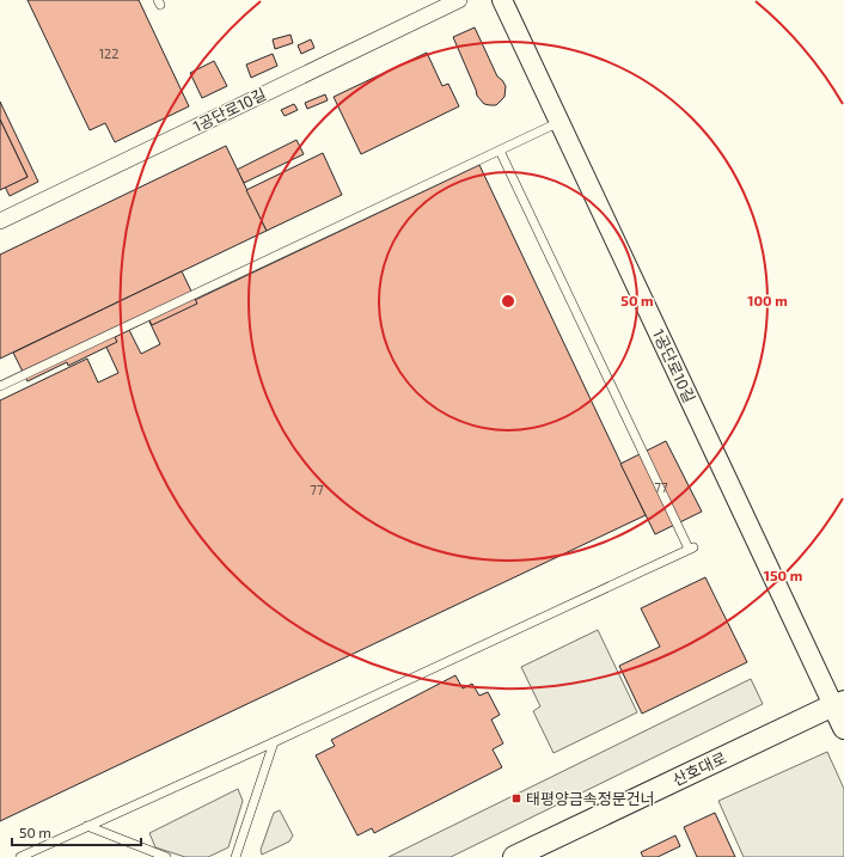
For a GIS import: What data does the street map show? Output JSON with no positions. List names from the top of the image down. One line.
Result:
{"streets":{"main road":["산호대로"],"street":["1공단로10길"]},"crossings":[["1공단로10길","산호대로"]],"places":{"transit":["태평양금속정문건너"]},"house_numbers":["122","77","77"],"scale_bar":"50 m","rings":["50 m","100 m","150 m"]}
